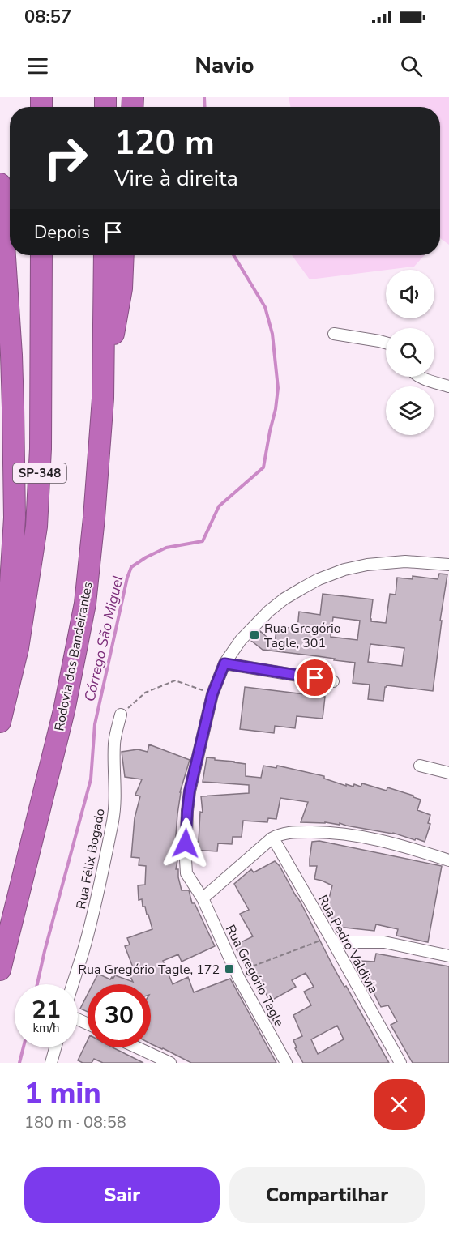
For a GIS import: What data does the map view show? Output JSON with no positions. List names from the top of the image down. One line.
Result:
{"streets":{"highway":["SP-348","Rodovia dos Bandeirantes"],"street":["Rua Félix Bogado","Rua Pedro Valdivia","Rua Gregório Tagle"]},"water":["Córrego São Miguel"],"places":{"transit":["Rua Gregório Tagle, 301","Rua Gregório Tagle, 172"]},"page":{"status":"08:57","header":"Navio","turn":["120 m","Vire à direita"],"then":"Depois","speed":"21 km/h","limit":"30","heading":["1 min","180 m · 08:58"],"buttons":["Sair","Compartilhar"]}}
